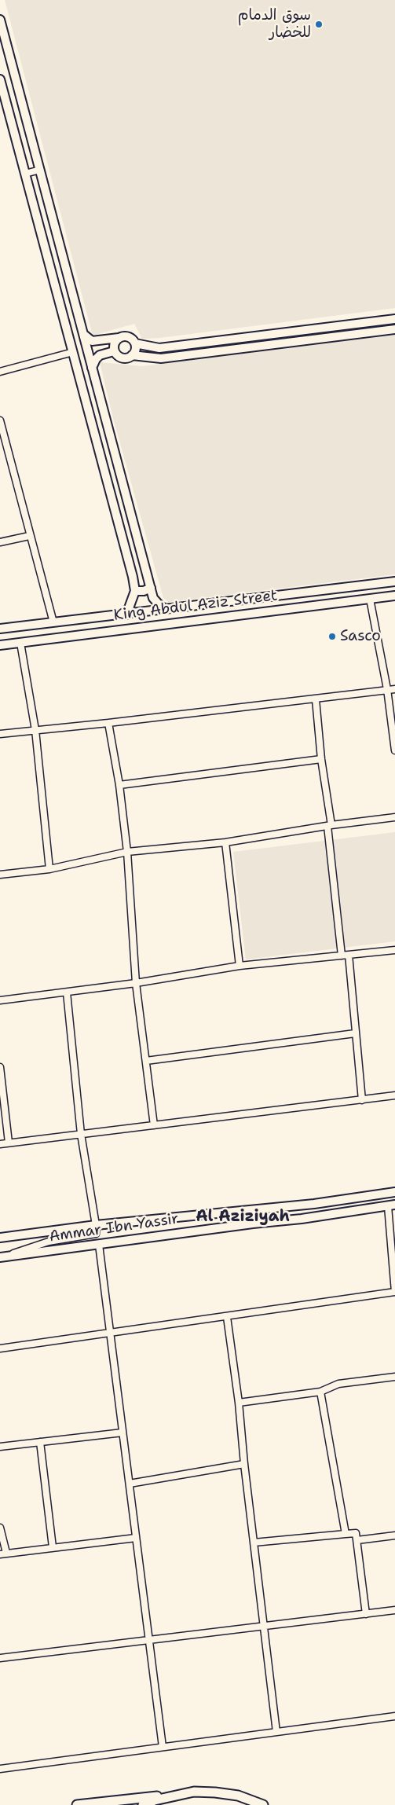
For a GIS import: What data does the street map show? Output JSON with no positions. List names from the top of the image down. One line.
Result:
{"streets":{"street":["King Abdul Aziz Street","Ammar Ibn Yassir"]},"districts":["Al Aziziyah"],"places":["سوق الدمام للخضار","Sasco"]}
